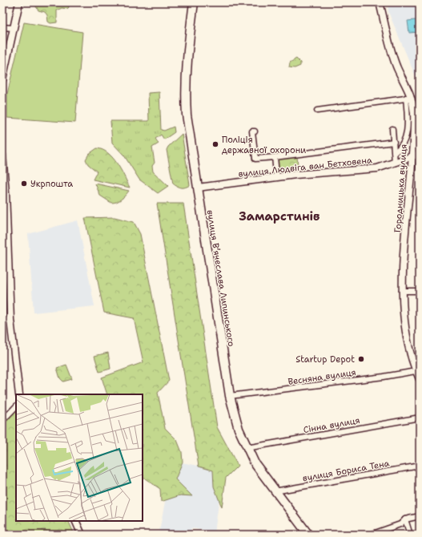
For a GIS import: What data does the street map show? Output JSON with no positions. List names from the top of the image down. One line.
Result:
{"streets":{"main road":["вулиця Вʼячеслава Липинського"],"street":["вулиця Людвіга ван Бетховена","Городницька вулиця","Весняна вулиця","Сінна вулиця","вулиця Бориса Тена"]},"crossings":[["вулиця Людвіга ван Бетховена","Городницька вулиця"],["вулиця Людвіга ван Бетховена","вулиця Вʼячеслава Липинського"],["Городницька вулиця","Весняна вулиця"],["вулиця Вʼячеслава Липинського","Весняна вулиця"],["вулиця Вʼячеслава Липинського","Сінна вулиця"],["вулиця Вʼячеслава Липинського","вулиця Бориса Тена"]],"districts":["Замарстинів"],"places":["Поліція державної охорони","Укрпошта","Startup Depot"]}
